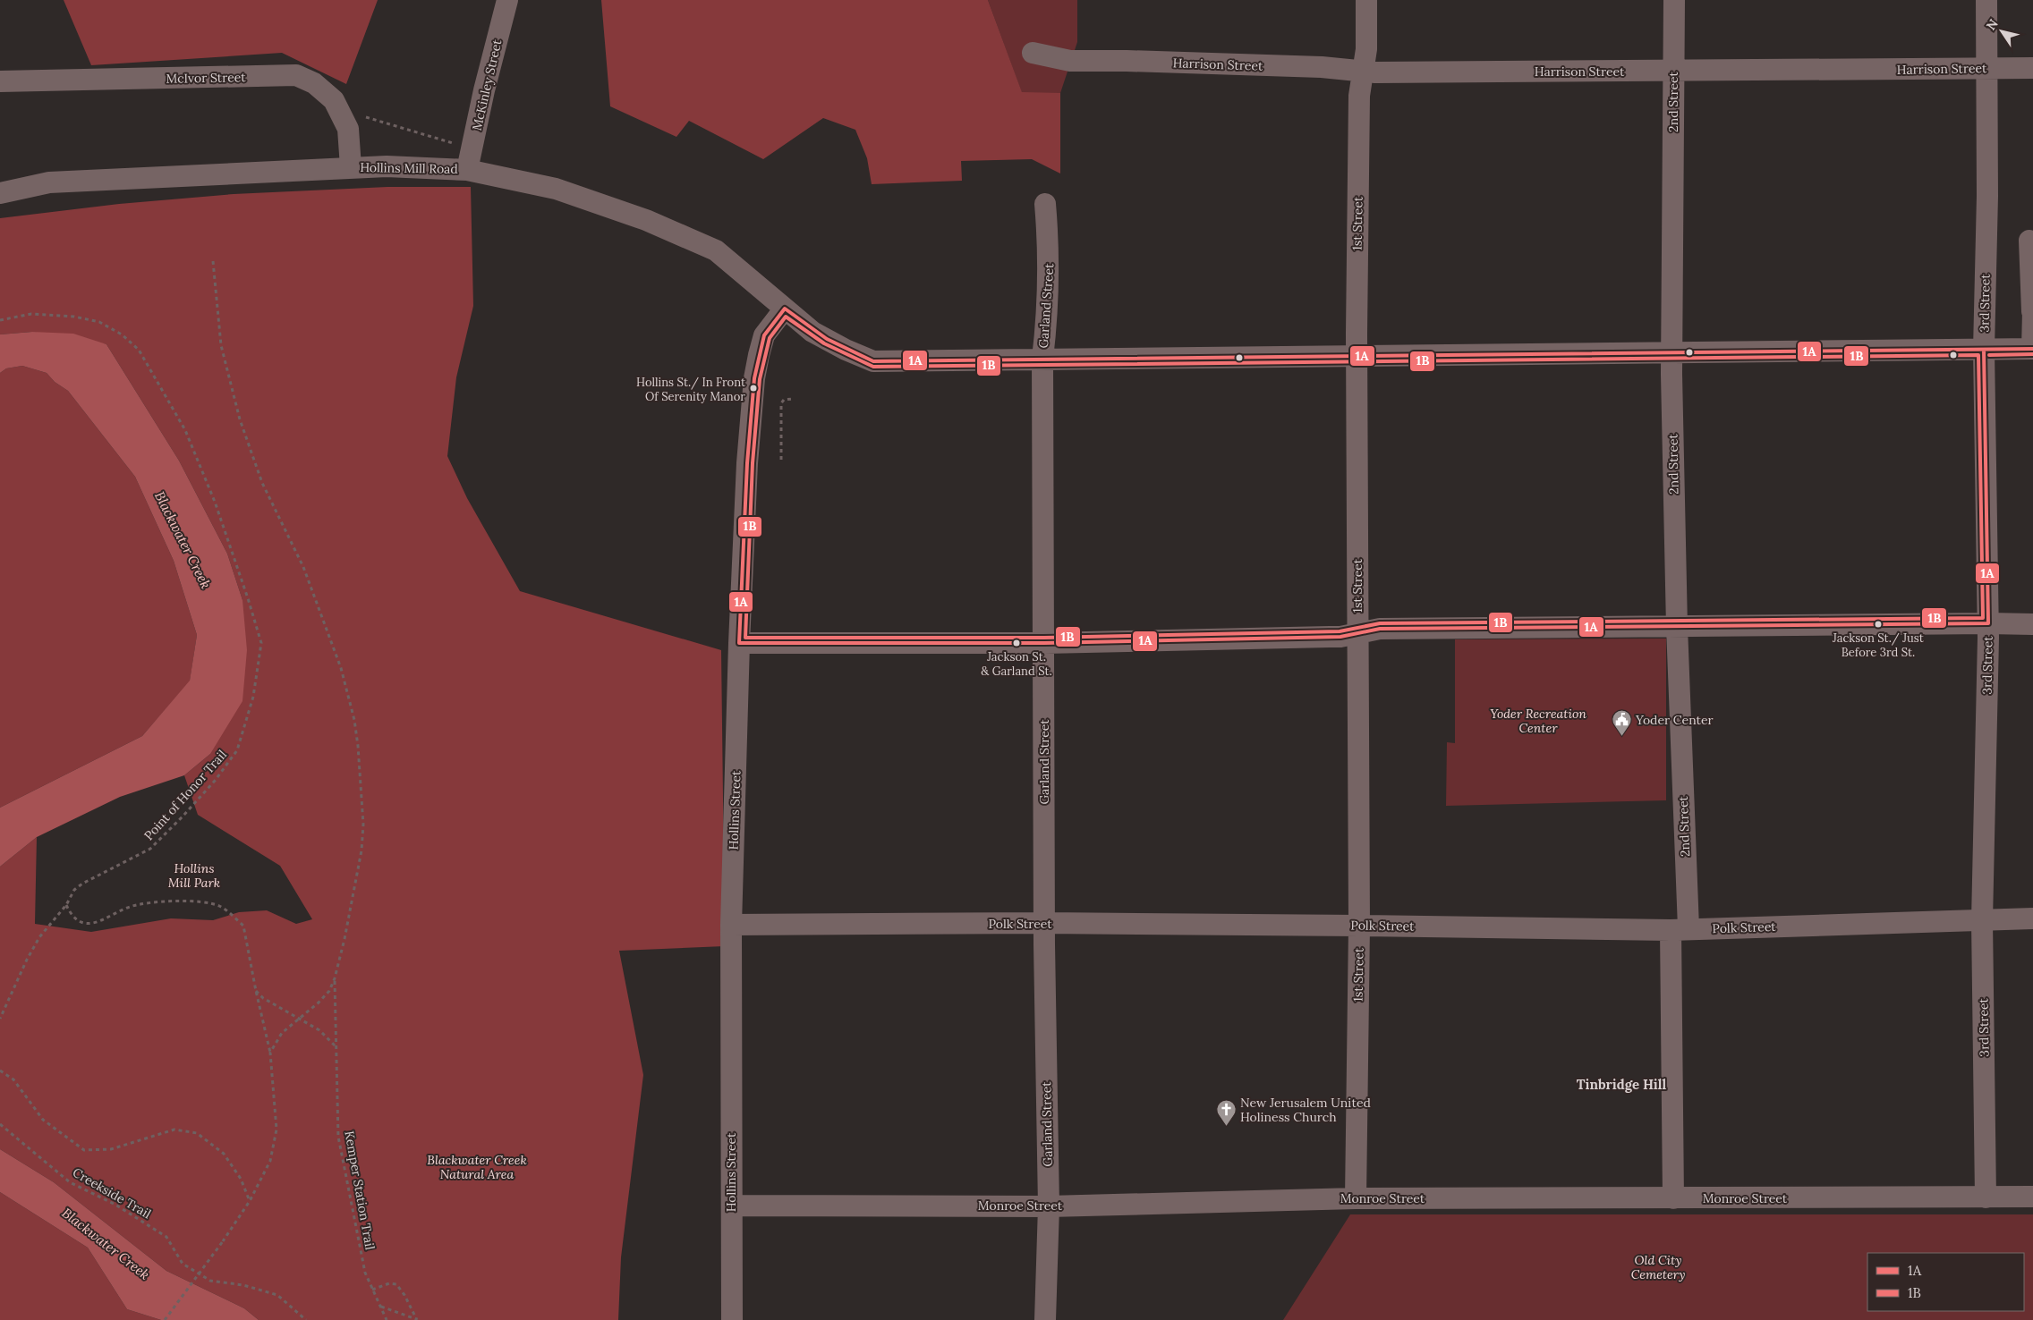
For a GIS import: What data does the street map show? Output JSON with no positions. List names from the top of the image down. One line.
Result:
{"streets":{"street":["Harrison Street","McIvor Street","McKinley Street","2nd Street","Hollins Mill Road","1st Street","3rd Street","Garland Street","Hollins Street","Polk Street","Monroe Street"],"path":["Point of Honor Trail","Kemper Station Trail","Creekside Trail"]},"crossings":[["Harrison Street","2nd Street"],["Harrison Street","1st Street"],["Harrison Street","3rd Street"],["McIvor Street","Hollins Mill Road"],["McKinley Street","Hollins Mill Road"],["2nd Street","Hollins Mill Road"],["2nd Street","Polk Street"],["2nd Street","Monroe Street"],["Hollins Mill Road","1st Street"],["Hollins Mill Road","3rd Street"],["Hollins Mill Road","Garland Street"],["Hollins Mill Road","Hollins Street"],["1st Street","Polk Street"],["1st Street","Monroe Street"],["3rd Street","Polk Street"],["3rd Street","Monroe Street"],["Garland Street","Polk Street"],["Garland Street","Monroe Street"],["Hollins Street","Polk Street"],["Hollins Street","Monroe Street"]],"districts":["Tinbridge Hill"],"water":["Blackwater Creek"],"parks":["Yoder Recreation Center","Hollins Mill Park","Blackwater Creek Natural Area","Old City Cemetery"],"places":{"other":["Hollins St./ In Front Of Serenity Manor","Jackson St./ Just Before 3rd St.","Jackson St. & Garland St."],"public building":["Yoder Center"],"church":["New Jerusalem United Holiness Church"]},"lines":["transit line 1A","transit line 1B"],"legend":["1A","1B"],"north":"top left"}
